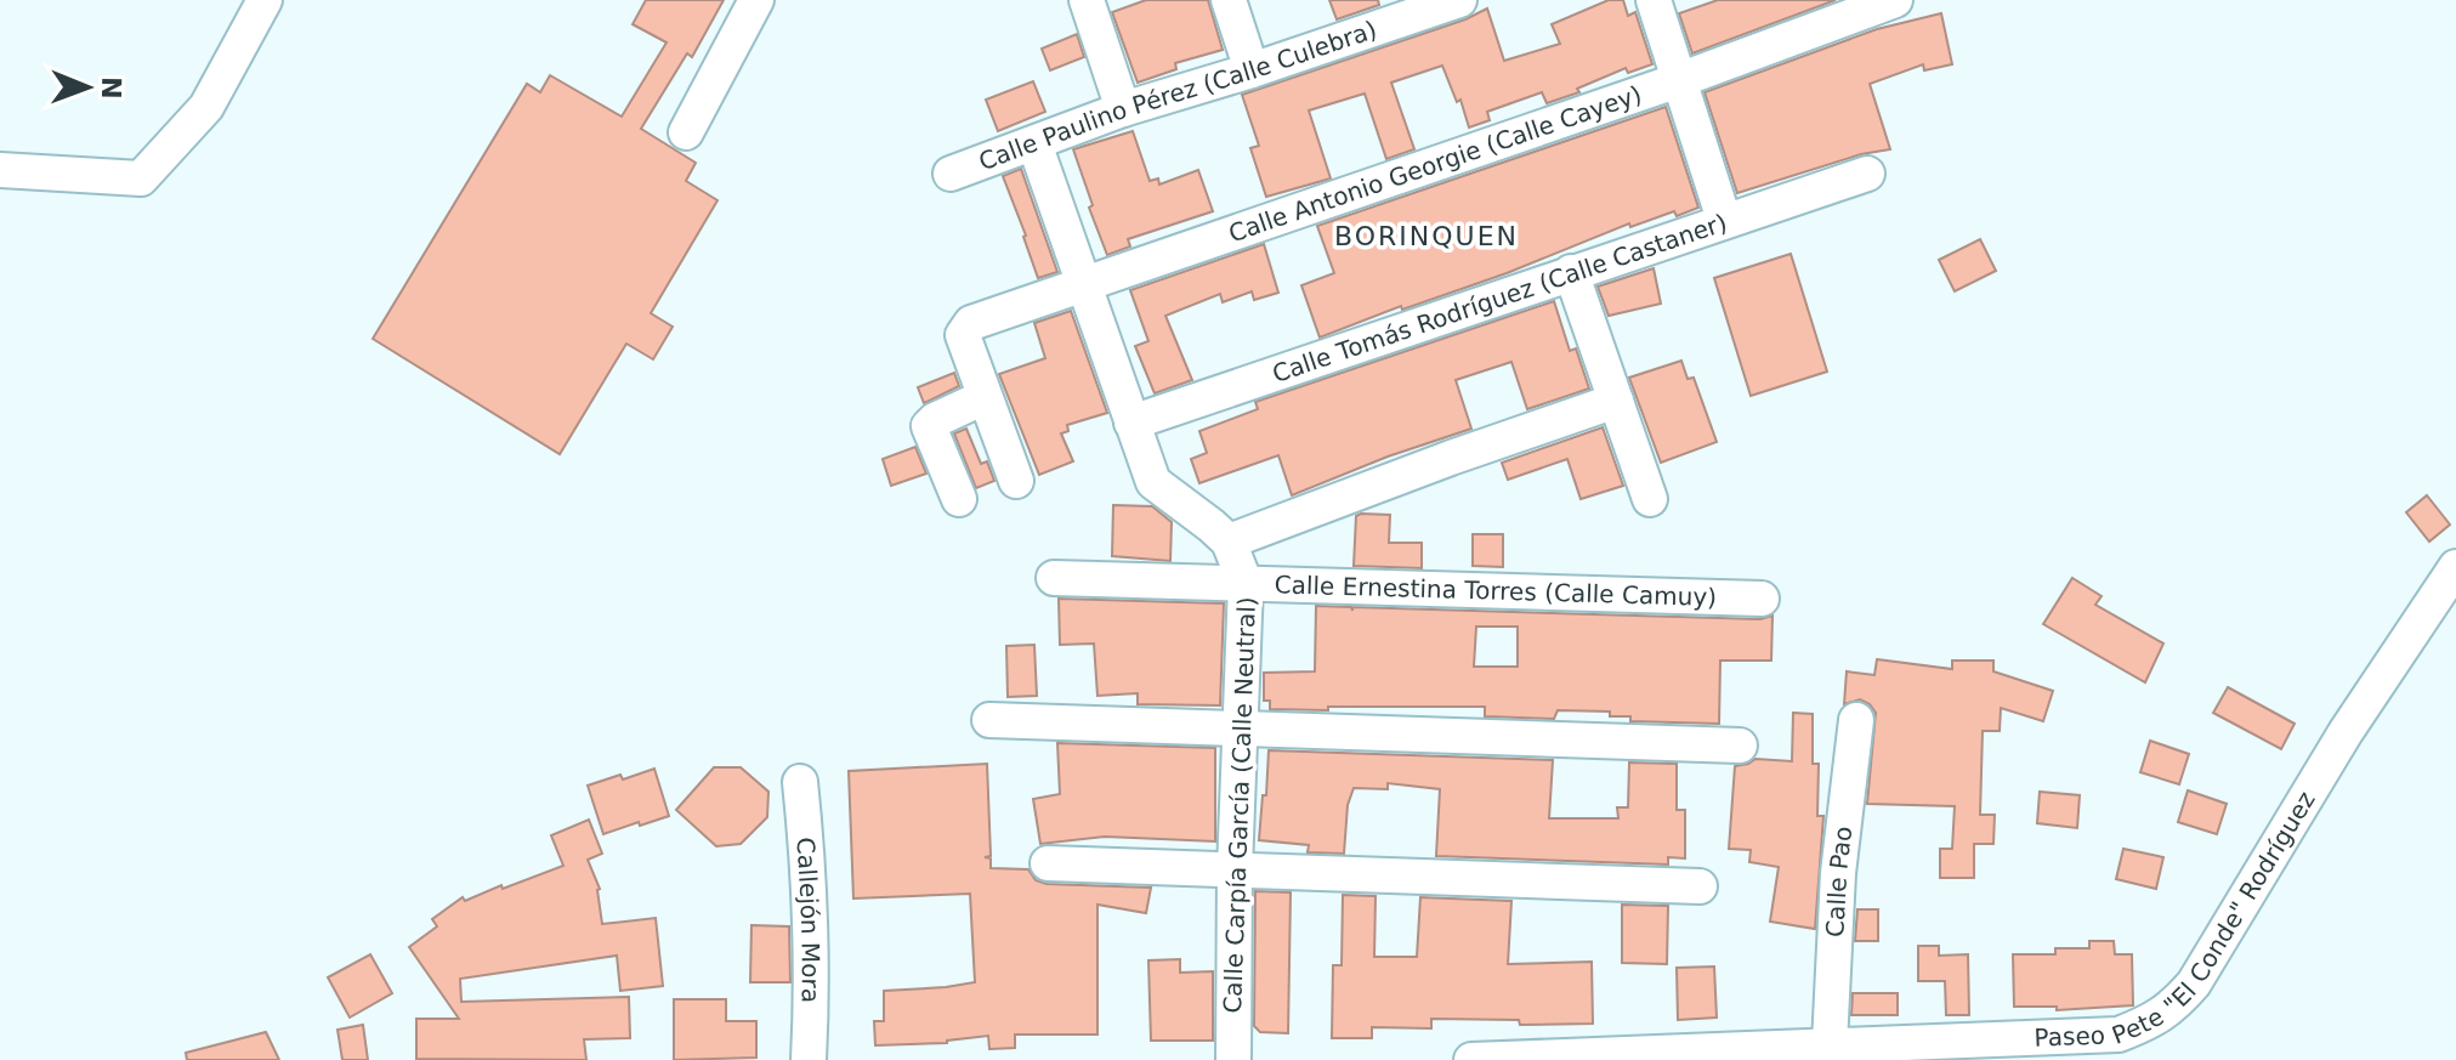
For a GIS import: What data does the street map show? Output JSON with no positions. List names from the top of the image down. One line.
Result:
{"streets":{"street":["Calle Paulino Pérez (Calle Culebra)","Calle Antonio Georgie (Calle Cayey)","Calle Tomás Rodríguez (Calle Castaner)","Calle Ernestina Torres (Calle Camuy)","Calle Carpía García (Calle Neutral)","Calle Pao","Paseo Pete \"El Conde\" Rodríguez","Callejón Mora"]},"crossings":[["Calle Paulino Pérez (Calle Culebra)","Calle Carpía García (Calle Neutral)"],["Calle Antonio Georgie (Calle Cayey)","Calle Carpía García (Calle Neutral)"],["Calle Tomás Rodríguez (Calle Castaner)","Calle Carpía García (Calle Neutral)"],["Calle Ernestina Torres (Calle Camuy)","Calle Carpía García (Calle Neutral)"],["Calle Pao","Paseo Pete \"El Conde\" Rodríguez"]],"districts":["BORINQUEN"],"north":"right"}
